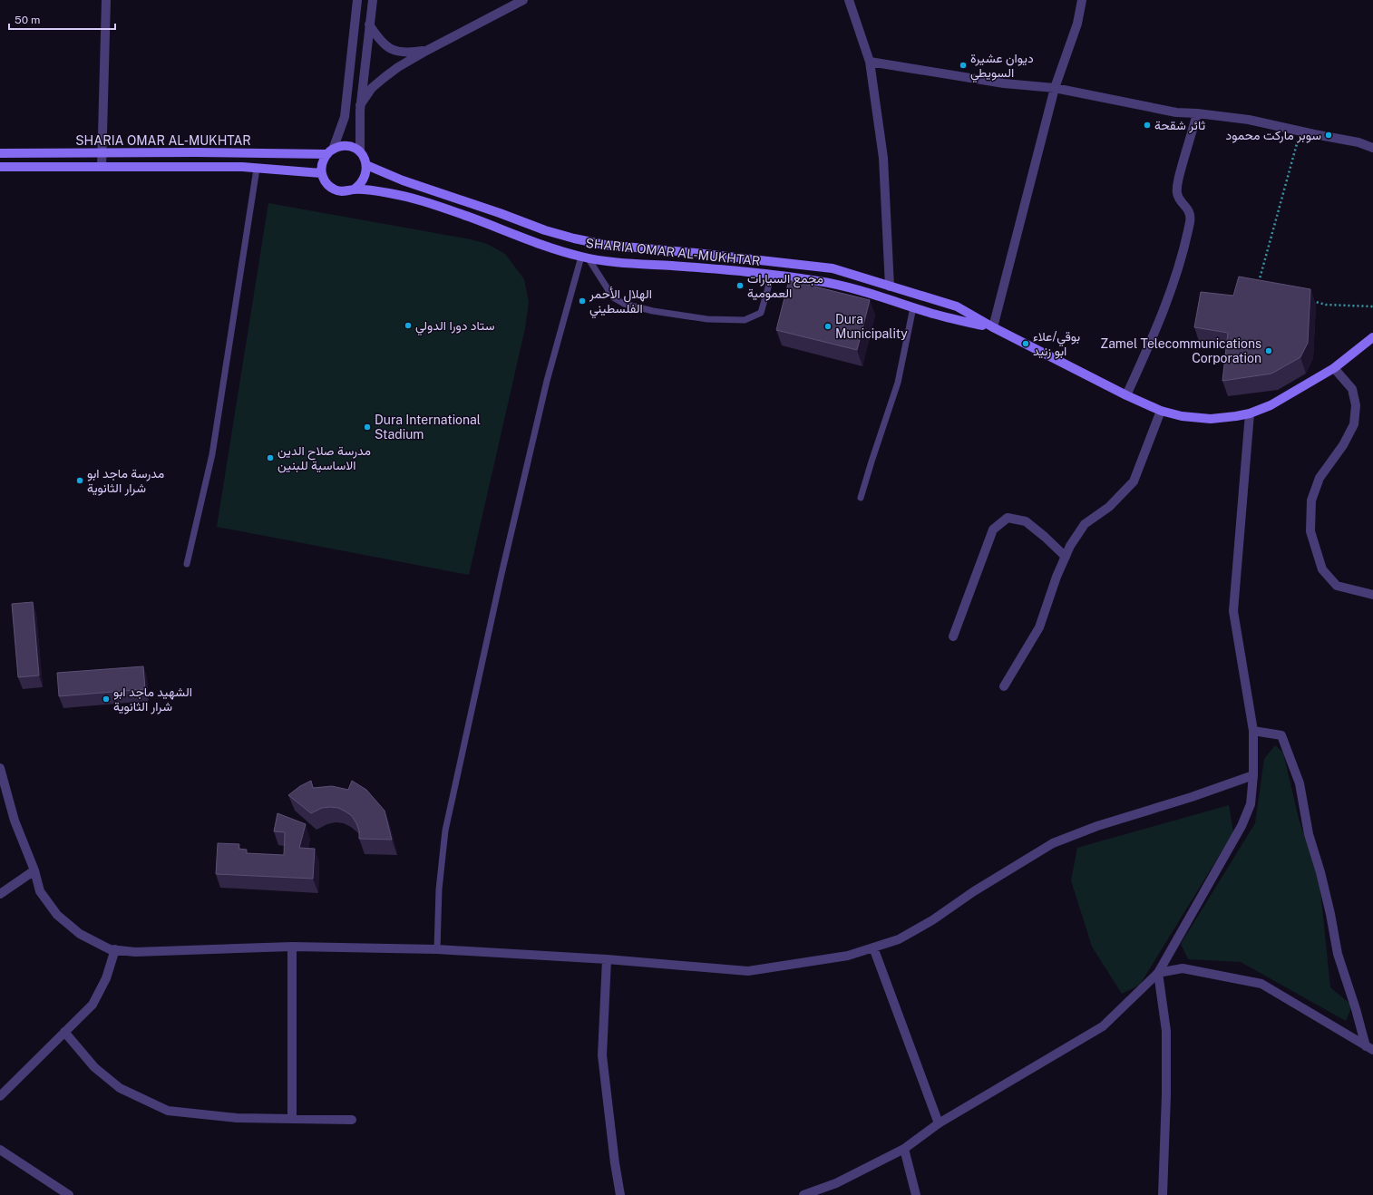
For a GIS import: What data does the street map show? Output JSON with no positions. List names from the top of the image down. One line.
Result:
{"streets":{"main road":["SHARIA OMAR AL-MUKHTAR"]},"places":["ديوان عشيرة السويطي","ثائر شقحة","سوبر ماركت محمود","مجمع السيارات العمومية","الهلال الأحمر الفلسطيني","ستاد دورا الدولي","Dura Municipality","بوقي/علاء ابو زنيد","Zamel Telecommunications Corporation","Dura International Stadium","مدرسة صلاح الدين الاساسية للبنين","مدرسة ماجد ابو شرار الثانوية","الشهيد ماجد ابو شرار الثانوية"],"scale_bar":"50 m"}
